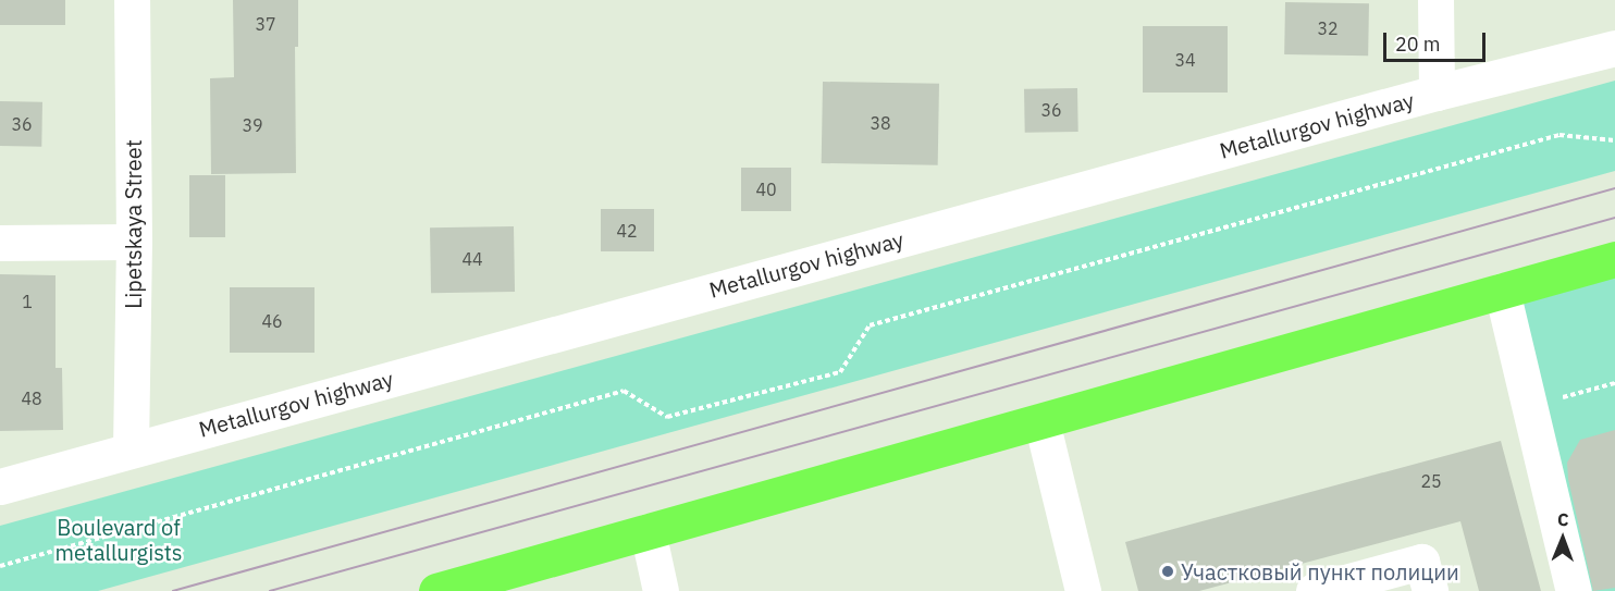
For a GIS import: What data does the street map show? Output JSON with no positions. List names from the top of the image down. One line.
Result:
{"streets":{"street":["Metallurgov highway","Lipetskaya Street"]},"crossings":[["Metallurgov highway","Lipetskaya Street"]],"parks":["Boulevard of metallurgists"],"places":["Участковый пункт полиции"],"house_numbers":["37","32","34","36","38","36","39","40","42","44","1","46","48","25"],"scale_bar":"20 m","north":"top"}
